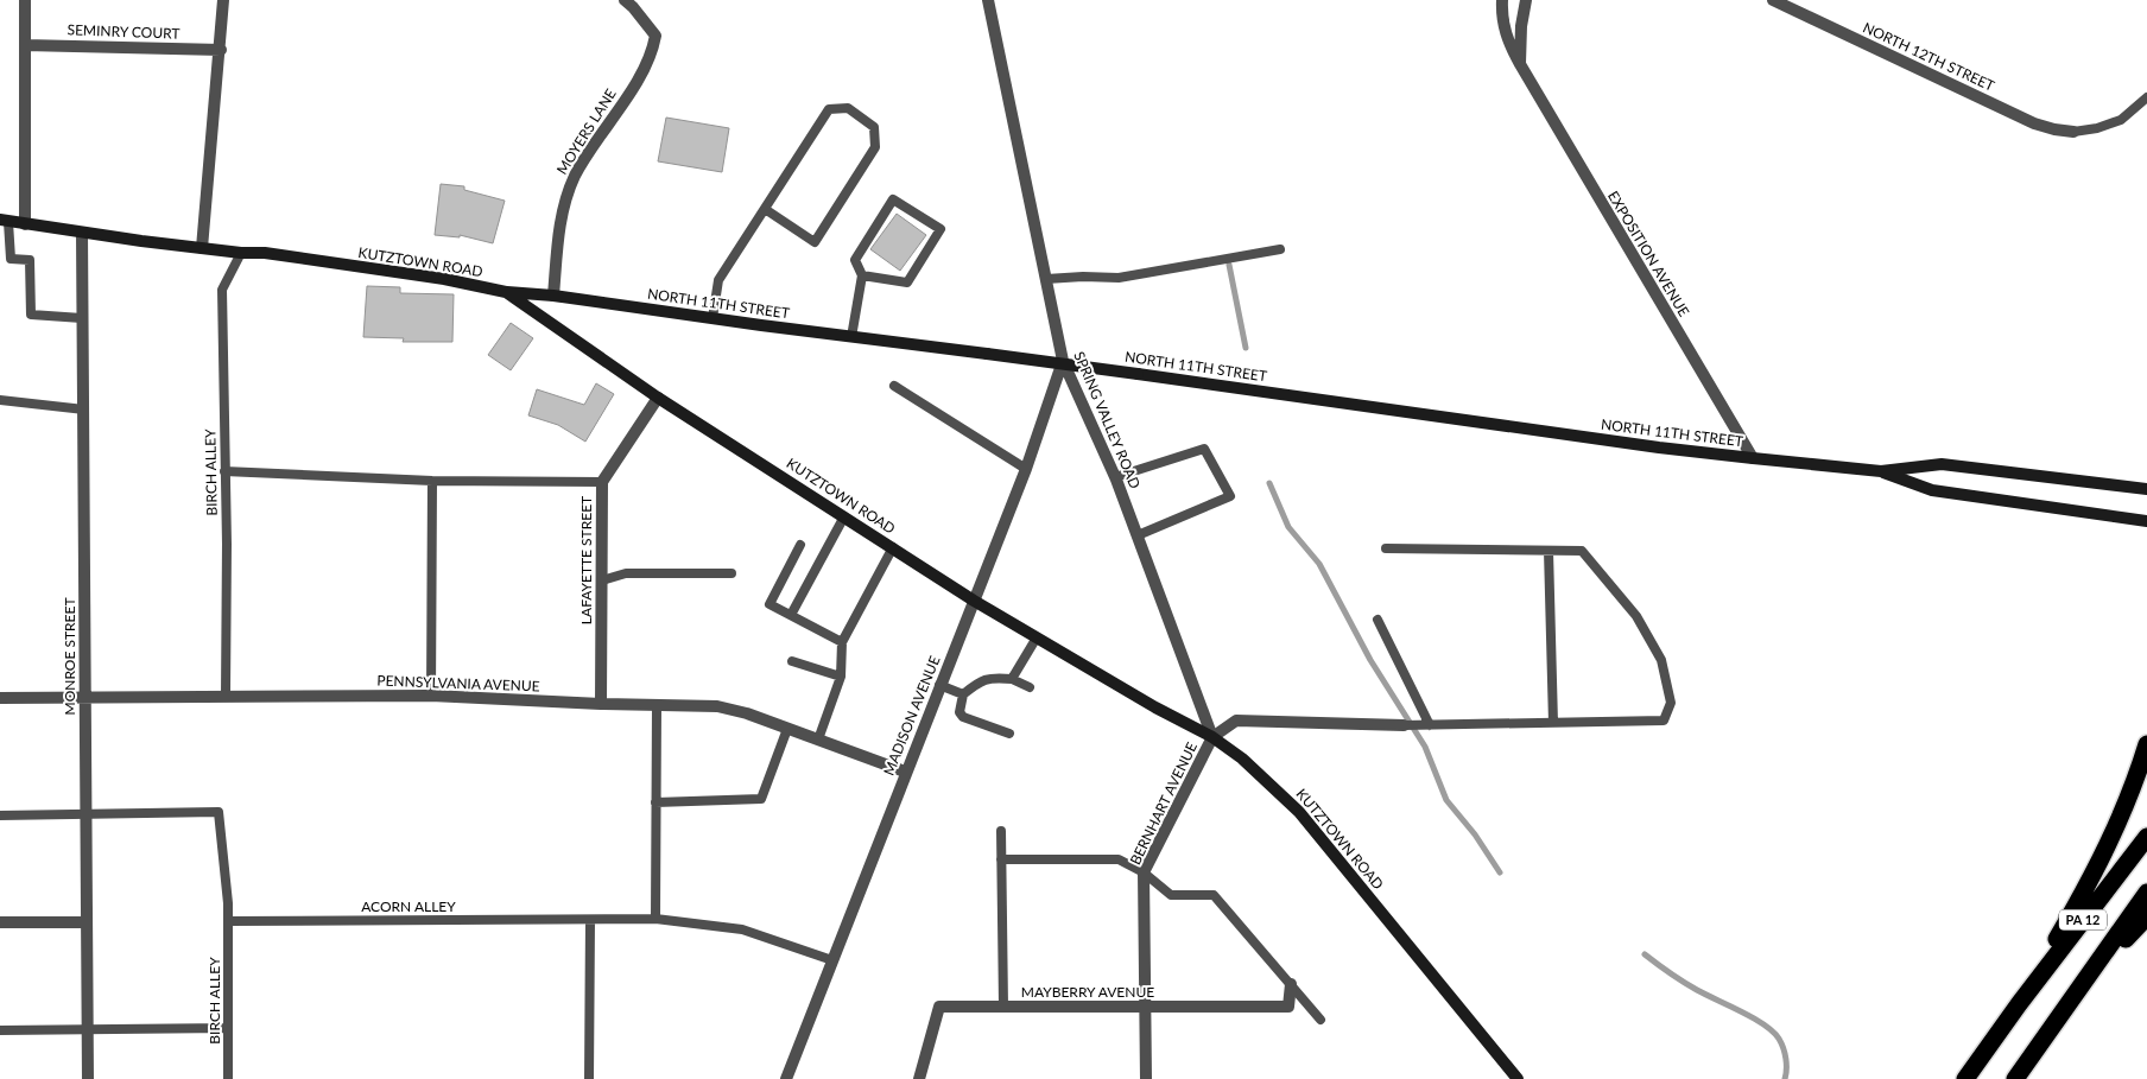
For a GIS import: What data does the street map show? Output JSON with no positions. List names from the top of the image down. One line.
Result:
{"streets":{"highway":["PA 12"],"main road":["KUTZTOWN ROAD","NORTH 11TH STREET"],"street":["SEMINRY COURT","NORTH 12TH STREET","MOYERS LANE","EXPOSITION AVENUE","SPRING VALLEY ROAD","LAFAYETTE STREET","MONROE STREET","PENNSYLVANIA AVENUE","MADISON AVENUE","BERNHART AVENUE","MAYBERRY AVENUE"],"lane":["BIRCH ALLEY","ACORN ALLEY"]},"crossings":[["MOYERS LANE","NORTH 11TH STREET"],["EXPOSITION AVENUE","NORTH 11TH STREET"],["KUTZTOWN ROAD","NORTH 11TH STREET"],["KUTZTOWN ROAD","SPRING VALLEY ROAD"],["KUTZTOWN ROAD","BIRCH ALLEY"],["KUTZTOWN ROAD","LAFAYETTE STREET"],["KUTZTOWN ROAD","MONROE STREET"],["KUTZTOWN ROAD","MADISON AVENUE"],["KUTZTOWN ROAD","BERNHART AVENUE"],["SPRING VALLEY ROAD","MADISON AVENUE"],["SPRING VALLEY ROAD","BERNHART AVENUE"],["BIRCH ALLEY","MONROE STREET"],["BIRCH ALLEY","PENNSYLVANIA AVENUE"],["BIRCH ALLEY","ACORN ALLEY"],["LAFAYETTE STREET","PENNSYLVANIA AVENUE"],["MONROE STREET","PENNSYLVANIA AVENUE"],["PENNSYLVANIA AVENUE","MADISON AVENUE"],["MADISON AVENUE","ACORN ALLEY"],["BERNHART AVENUE","MAYBERRY AVENUE"]]}
